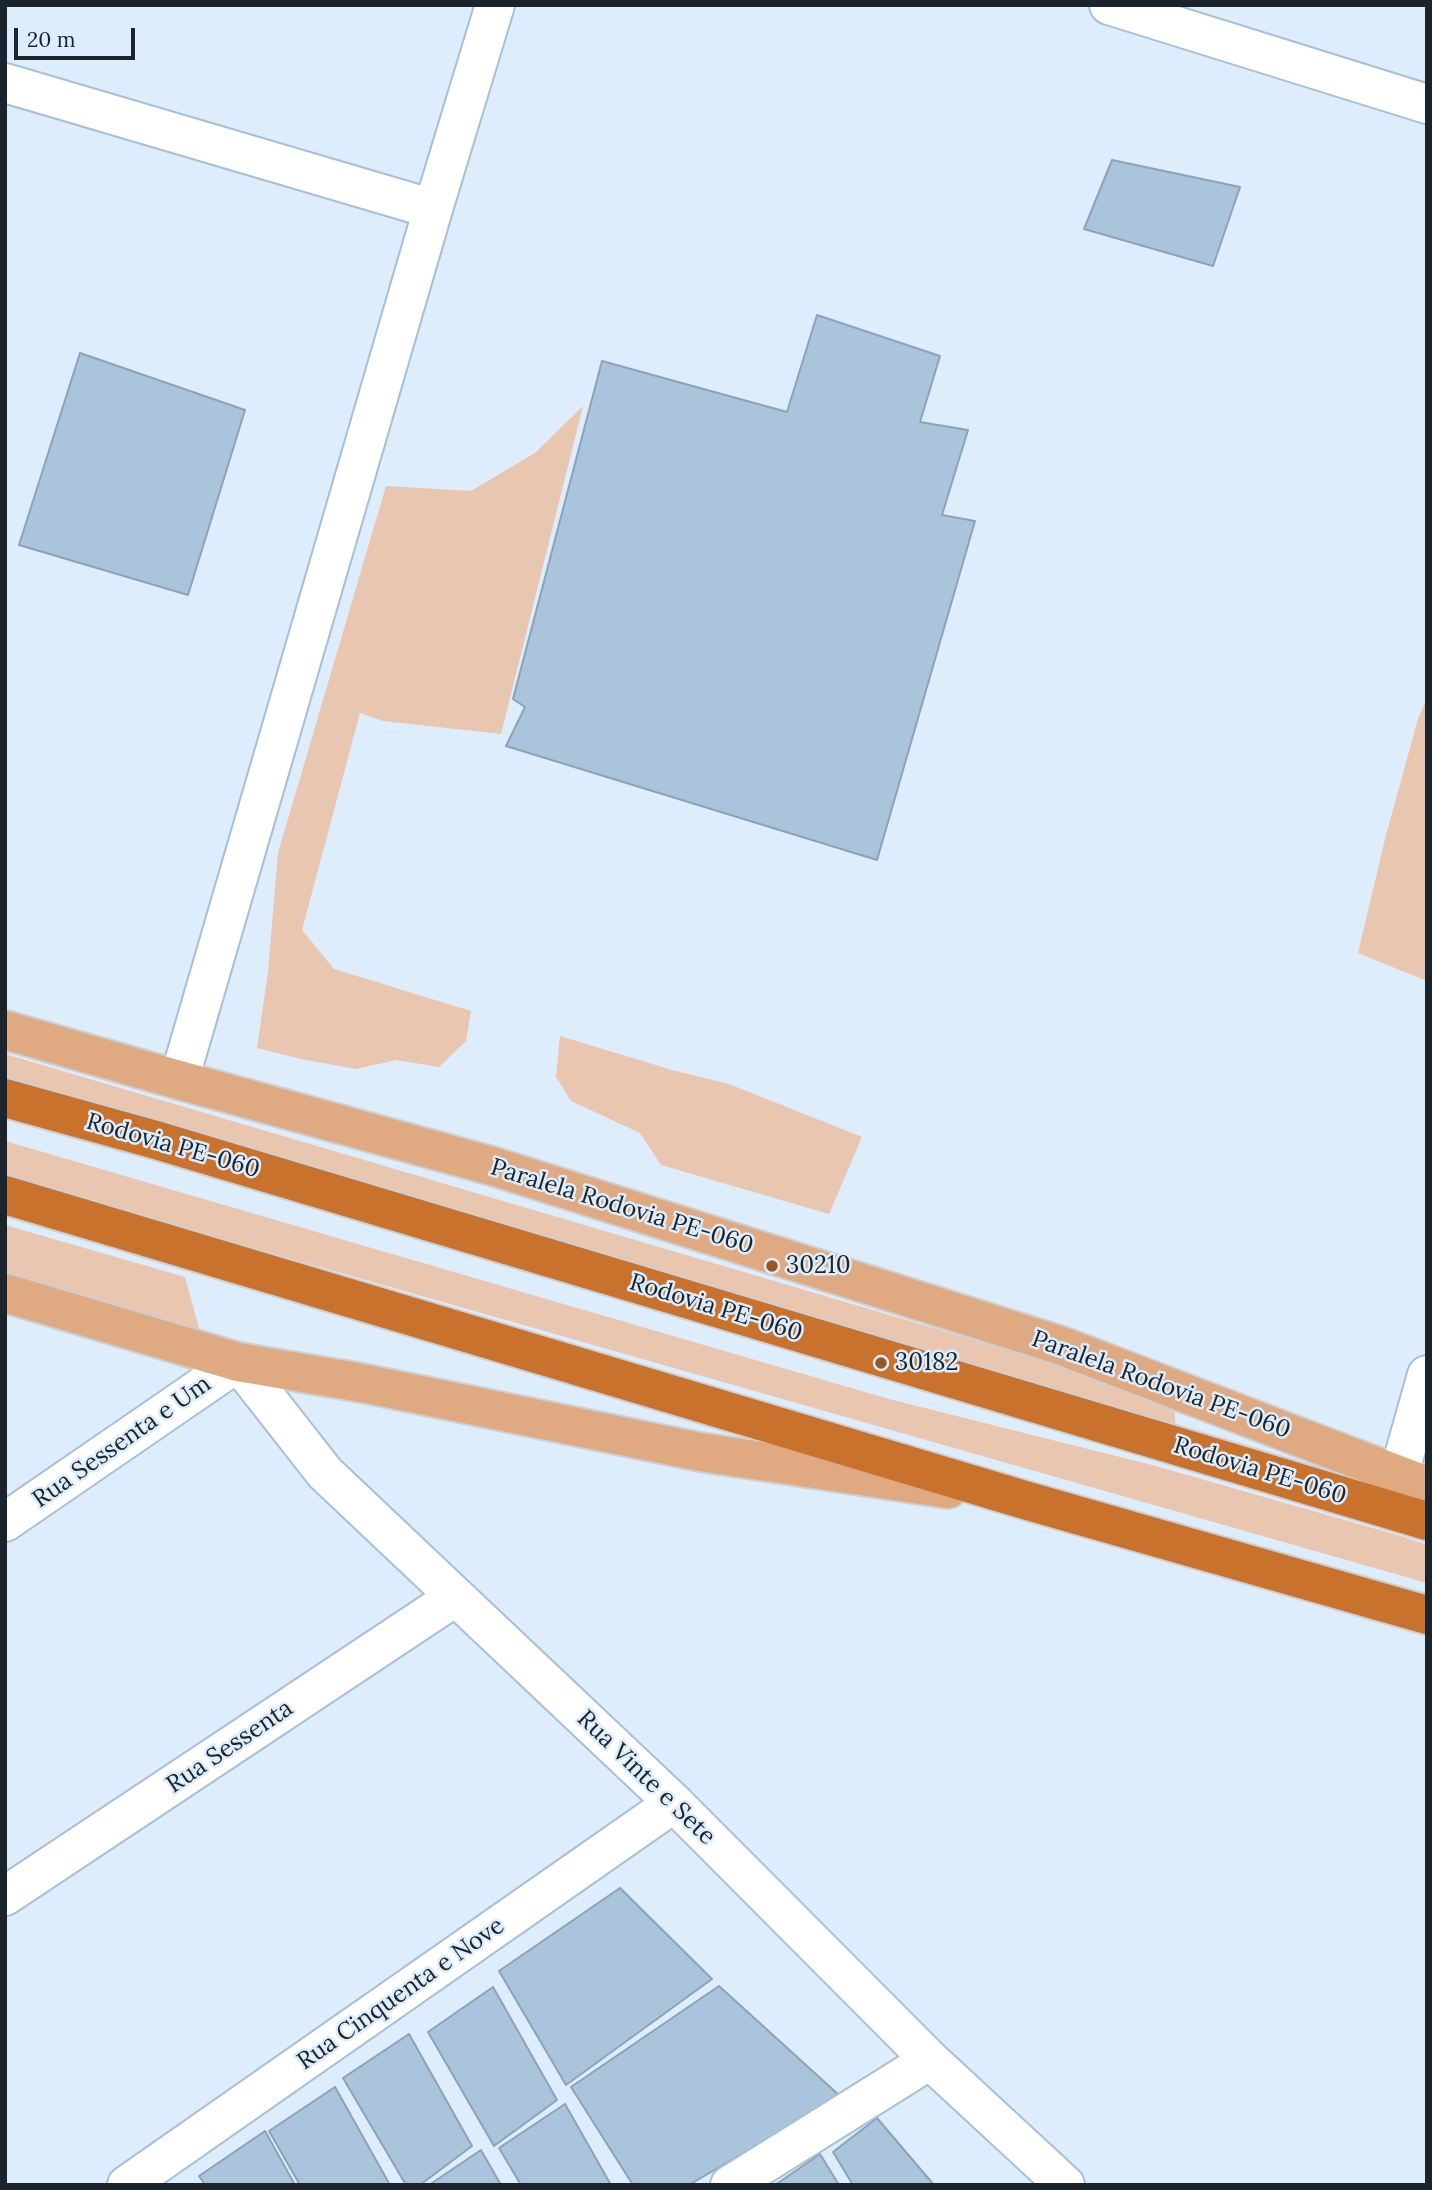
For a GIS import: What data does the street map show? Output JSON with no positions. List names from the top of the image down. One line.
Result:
{"streets":{"highway":["Rodovia PE-060"],"main road":["Paralela Rodovia PE-060"],"street":["Rua Sessenta e Um","Rua Sessenta","Rua Vinte e Sete","Rua Cinquenta e Nove"]},"crossings":[["Rua Sessenta e Um","Rua Vinte e Sete"],["Rua Sessenta","Rua Vinte e Sete"],["Rua Vinte e Sete","Rua Cinquenta e Nove"]],"places":["30210","30182"],"scale_bar":"20 m"}
